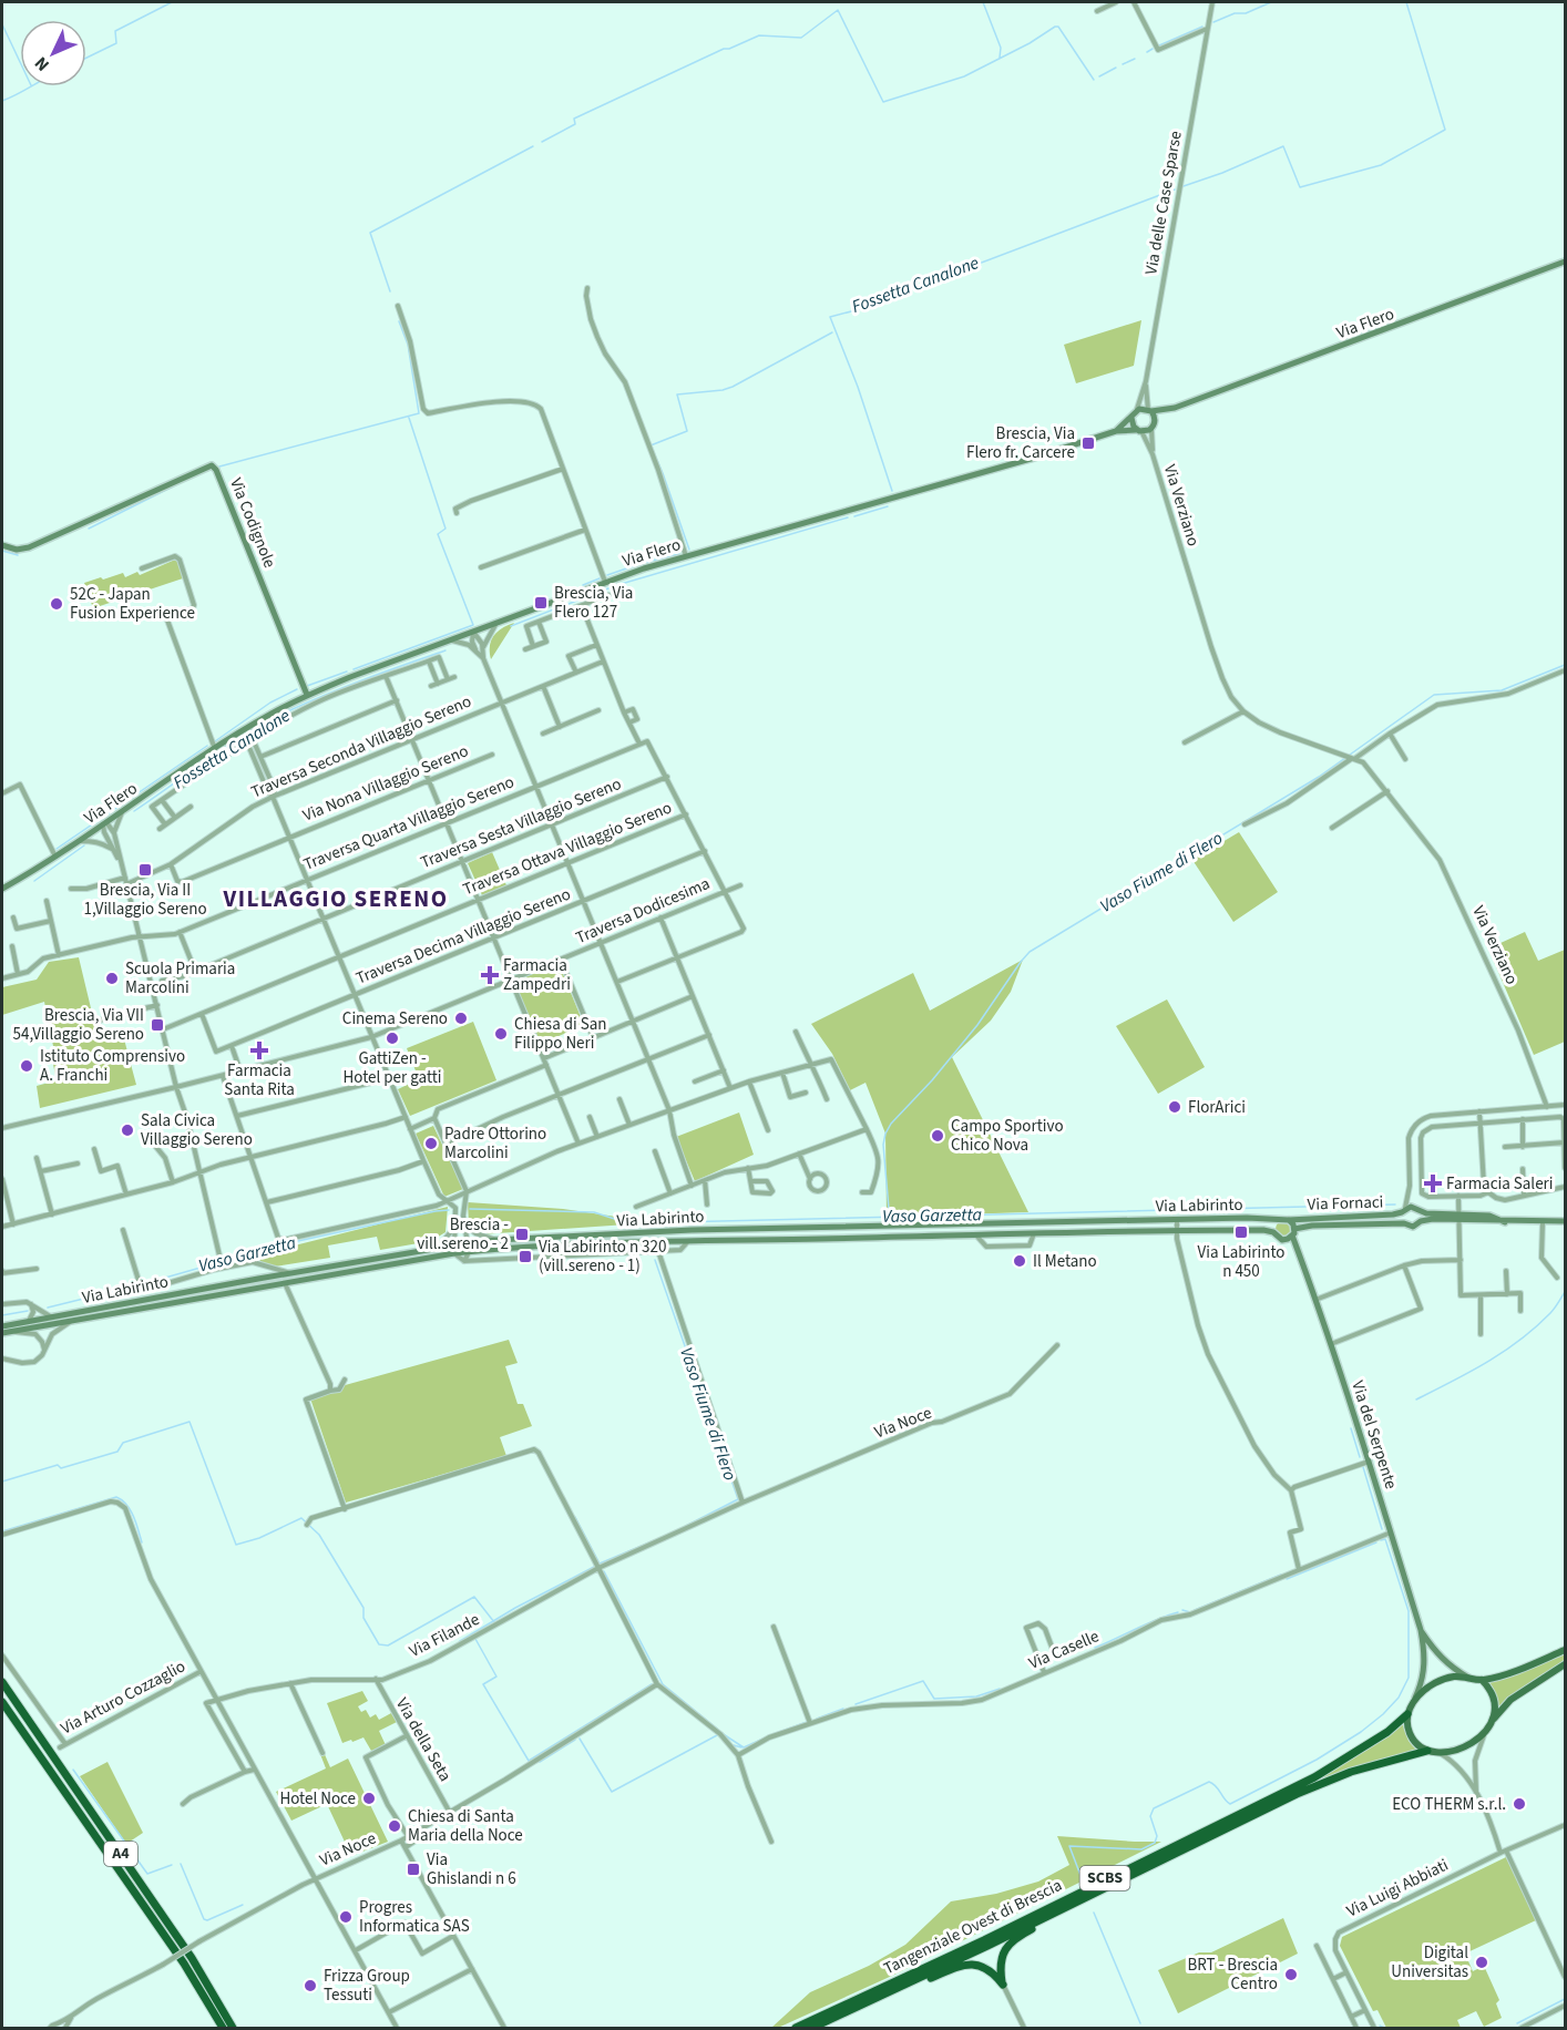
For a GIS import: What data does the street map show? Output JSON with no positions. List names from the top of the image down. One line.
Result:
{"streets":{"highway":["A4","SCBS","Tangenziale Ovest di Brescia"],"street":["Via delle Case Sparse","Via Flero","Via Verziano","Via Codignole","Traversa Seconda Villaggio Sereno","Via Nona Villaggio Sereno","Traversa Quarta Villaggio Sereno","Traversa Sesta Villaggio Sereno","Traversa Ottava Villaggio Sereno","Traversa Dodicesima","Traversa Decima Villaggio Sereno","Via Fornaci","Via Labirinto","Via Noce","Via del Serpente","Via Filande","Via Caselle","Via Arturo Cozzaglio","Via della Seta","Via Luigi Abbiati"]},"crossings":[["Via delle Case Sparse","Via Verziano"],["Via Flero","Via Codignole"],["Via Flero","Via Nona Villaggio Sereno"],["Traversa Seconda Villaggio Sereno","Via Nona Villaggio Sereno"],["Via Nona Villaggio Sereno","Traversa Quarta Villaggio Sereno"],["Via Nona Villaggio Sereno","Traversa Sesta Villaggio Sereno"],["Via Nona Villaggio Sereno","Traversa Ottava Villaggio Sereno"],["Via Nona Villaggio Sereno","Traversa Dodicesima"],["Via Nona Villaggio Sereno","Traversa Decima Villaggio Sereno"],["Via Nona Villaggio Sereno","Via Labirinto"],["Traversa Quarta Villaggio Sereno","Traversa Sesta Villaggio Sereno"],["Traversa Ottava Villaggio Sereno","Traversa Decima Villaggio Sereno"],["Via Fornaci","Via Labirinto"],["Via Fornaci","Via del Serpente"],["Via Labirinto","Via del Serpente"],["Via Noce","Via Filande"],["Via Noce","Via della Seta"],["Via del Serpente","Via Caselle"],["Via del Serpente","Tangenziale Ovest di Brescia"],["Via Filande","Via della Seta"]],"districts":["VILLAGGIO SERENO"],"water":["Fossetta Canalone","Vaso Fiume di Flero","Vaso Garzetta"],"places":{"transit":["Brescia, Via Flero fr. Carcere","Brescia, Via Flero 127","Brescia, Via II 1,Villaggio Sereno","Brescia, Via VII 54,Villaggio Sereno","Via Labirinto n 450","Brescia - vill.sereno - 2","Via Labirinto n 320 (vill.sereno - 1)","Via Ghislandi n 6"],"other":["52C - Japan Fusion Experience","Scuola Primaria Marcolini","Cinema Sereno","Chiesa di San Filippo Neri","GattiZen - Hotel per gatti","Istituto Comprensivo A. Franchi","FlorArici","Sala Civica Villaggio Sereno","Campo Sportivo Chico Nova","Padre Ottorino Marcolini","Il Metano","Hotel Noce","ECO THERM s.r.l.","Chiesa di Santa Maria della Noce","Progres Informatica SAS","Digital Universitas","BRT - Brescia Centro","Frizza Group Tessuti"],"health":["Farmacia Zampedri","Farmacia Santa Rita","Farmacia Saleri"]},"north":"bottom left"}
